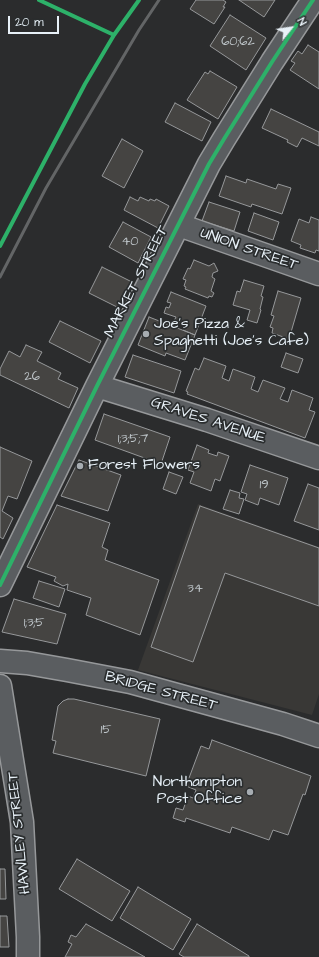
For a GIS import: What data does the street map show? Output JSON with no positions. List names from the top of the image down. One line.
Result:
{"streets":{"main road":["UNION STREET","MARKET STREET","GRAVES AVENUE","BRIDGE STREET","HAWLEY STREET"]},"crossings":[["UNION STREET","MARKET STREET"],["MARKET STREET","GRAVES AVENUE"]],"places":["Joe's Pizza & Spaghetti (Joe's Cafe)","Forest Flowers","Northampton Post Office"],"house_numbers":["60;62","40","26","1;3;5;7","19","34","1;3;5","15"],"scale_bar":"20 m","north":"top right"}
